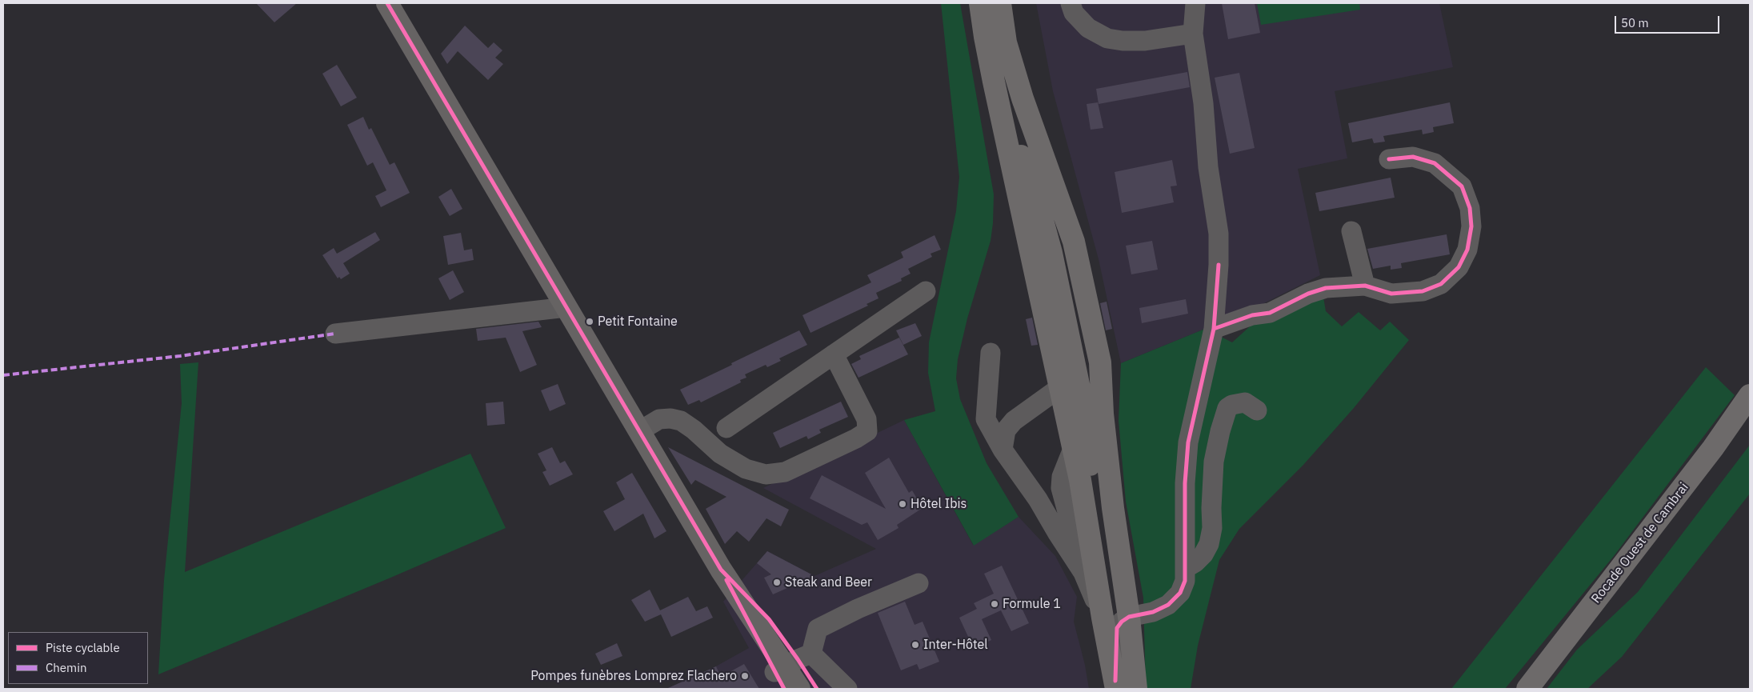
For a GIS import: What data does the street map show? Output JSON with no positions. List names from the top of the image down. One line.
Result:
{"streets":{"highway":["Rocade Ouest de Cambrai"]},"places":["Petit Fontaine","Hôtel Ibis","Steak and Beer","Formule 1","Inter-Hôtel","Pompes funèbres Lomprez Flachero"],"legend":["Piste cyclable","Chemin"],"scale_bar":"50 m"}
